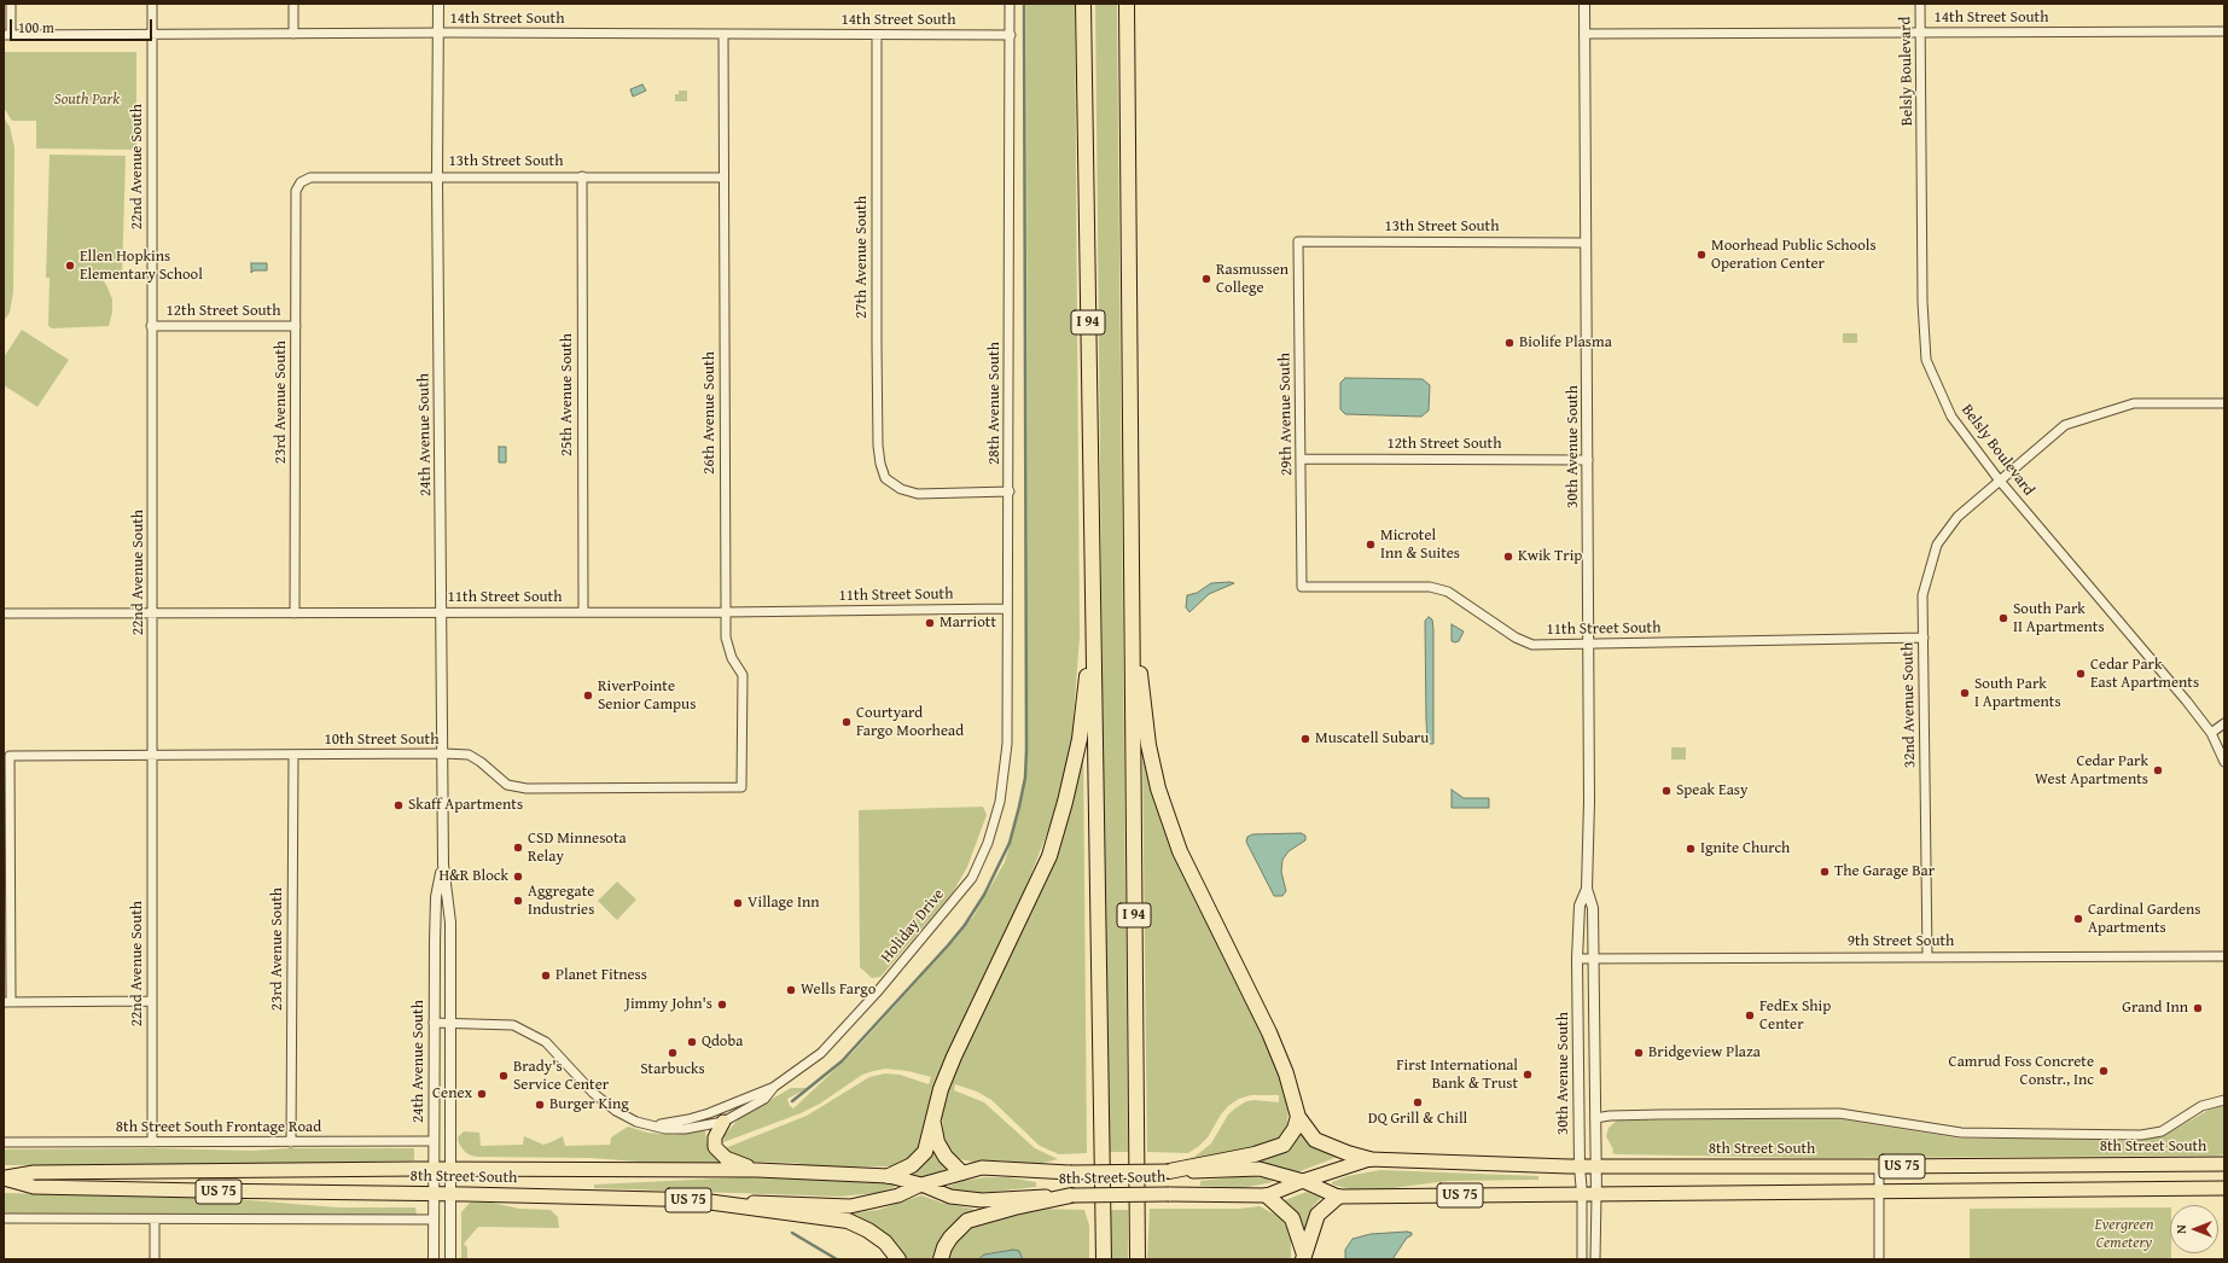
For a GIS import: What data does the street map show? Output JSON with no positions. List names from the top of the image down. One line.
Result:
{"streets":{"highway":["I 94"],"main road":["8th Street South","US 75"],"street":["14th Street South","Belsly Boulevard","13th Street South","22nd Avenue South","27th Avenue South","12th Street South","25th Avenue South","23rd Avenue South","28th Avenue South","26th Avenue South","29th Avenue South","24th Avenue South","30th Avenue South","11th Street South","32nd Avenue South","10th Street South","Holiday Drive","9th Street South","8th Street South Frontage Road"]},"crossings":[["14th Street South","Belsly Boulevard"],["14th Street South","22nd Avenue South"],["14th Street South","27th Avenue South"],["14th Street South","28th Avenue South"],["14th Street South","26th Avenue South"],["14th Street South","24th Avenue South"],["14th Street South","30th Avenue South"],["Belsly Boulevard","32nd Avenue South"],["13th Street South","25th Avenue South"],["13th Street South","23rd Avenue South"],["13th Street South","26th Avenue South"],["13th Street South","29th Avenue South"],["13th Street South","24th Avenue South"],["13th Street South","30th Avenue South"],["22nd Avenue South","12th Street South"],["22nd Avenue South","11th Street South"],["22nd Avenue South","10th Street South"],["22nd Avenue South","8th Street South Frontage Road"],["27th Avenue South","28th Avenue South"],["12th Street South","23rd Avenue South"],["12th Street South","29th Avenue South"],["12th Street South","30th Avenue South"],["25th Avenue South","11th Street South"],["23rd Avenue South","11th Street South"],["23rd Avenue South","10th Street South"],["23rd Avenue South","8th Street South Frontage Road"],["28th Avenue South","11th Street South"],["28th Avenue South","Holiday Drive"],["26th Avenue South","11th Street South"],["26th Avenue South","10th Street South"],["29th Avenue South","11th Street South"],["24th Avenue South","11th Street South"],["24th Avenue South","10th Street South"],["24th Avenue South","Holiday Drive"],["24th Avenue South","8th Street South Frontage Road"],["24th Avenue South","8th Street South"],["30th Avenue South","11th Street South"],["30th Avenue South","9th Street South"],["30th Avenue South","8th Street South"],["11th Street South","32nd Avenue South"],["32nd Avenue South","9th Street South"]],"parks":["South Park","Evergreen Cemetery"],"places":["Moorhead Public Schools Operation Center","Ellen Hopkins Elementary School","Rasmussen College","Biolife Plasma","Microtel Inn & Suites","Kwik Trip","South Park II Apartments","Marriott","Cedar Park East Apartments","South Park I Apartments","RiverPointe Senior Campus","Courtyard Fargo Moorhead","Muscatell Subaru","Cedar Park West Apartments","Speak Easy","Skaff Apartments","CSD Minnesota Relay","Ignite Church","The Garage Bar","H&R Block","Aggregate Industries","Village Inn","Cardinal Gardens Apartments","Planet Fitness","Wells Fargo","Jimmy John's","Grand Inn","FedEx Ship Center","Qdoba","Starbucks","Bridgeview Plaza","Camrud Foss Concrete Constr., Inc","First International Bank & Trust","Brady's Service Center","Cenex","DQ Grill & Chill","Burger King"],"scale_bar":"100 m","north":"left"}
